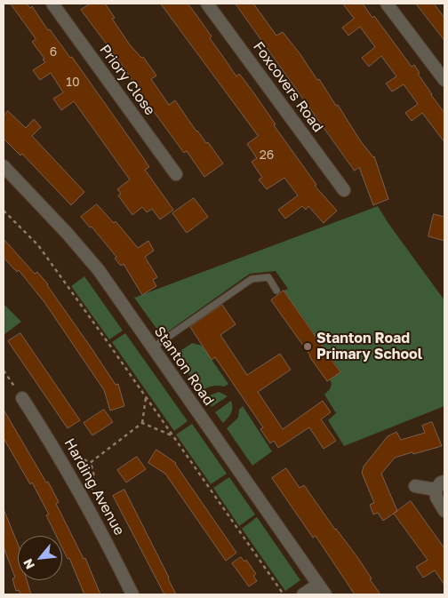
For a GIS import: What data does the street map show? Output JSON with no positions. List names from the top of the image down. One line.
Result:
{"streets":{"street":["Priory Close","Foxcovers Road","Stanton Road","Harding Avenue"]},"places":["Stanton Road Primary School"],"house_numbers":["6","10","26"],"north":"bottom left"}
